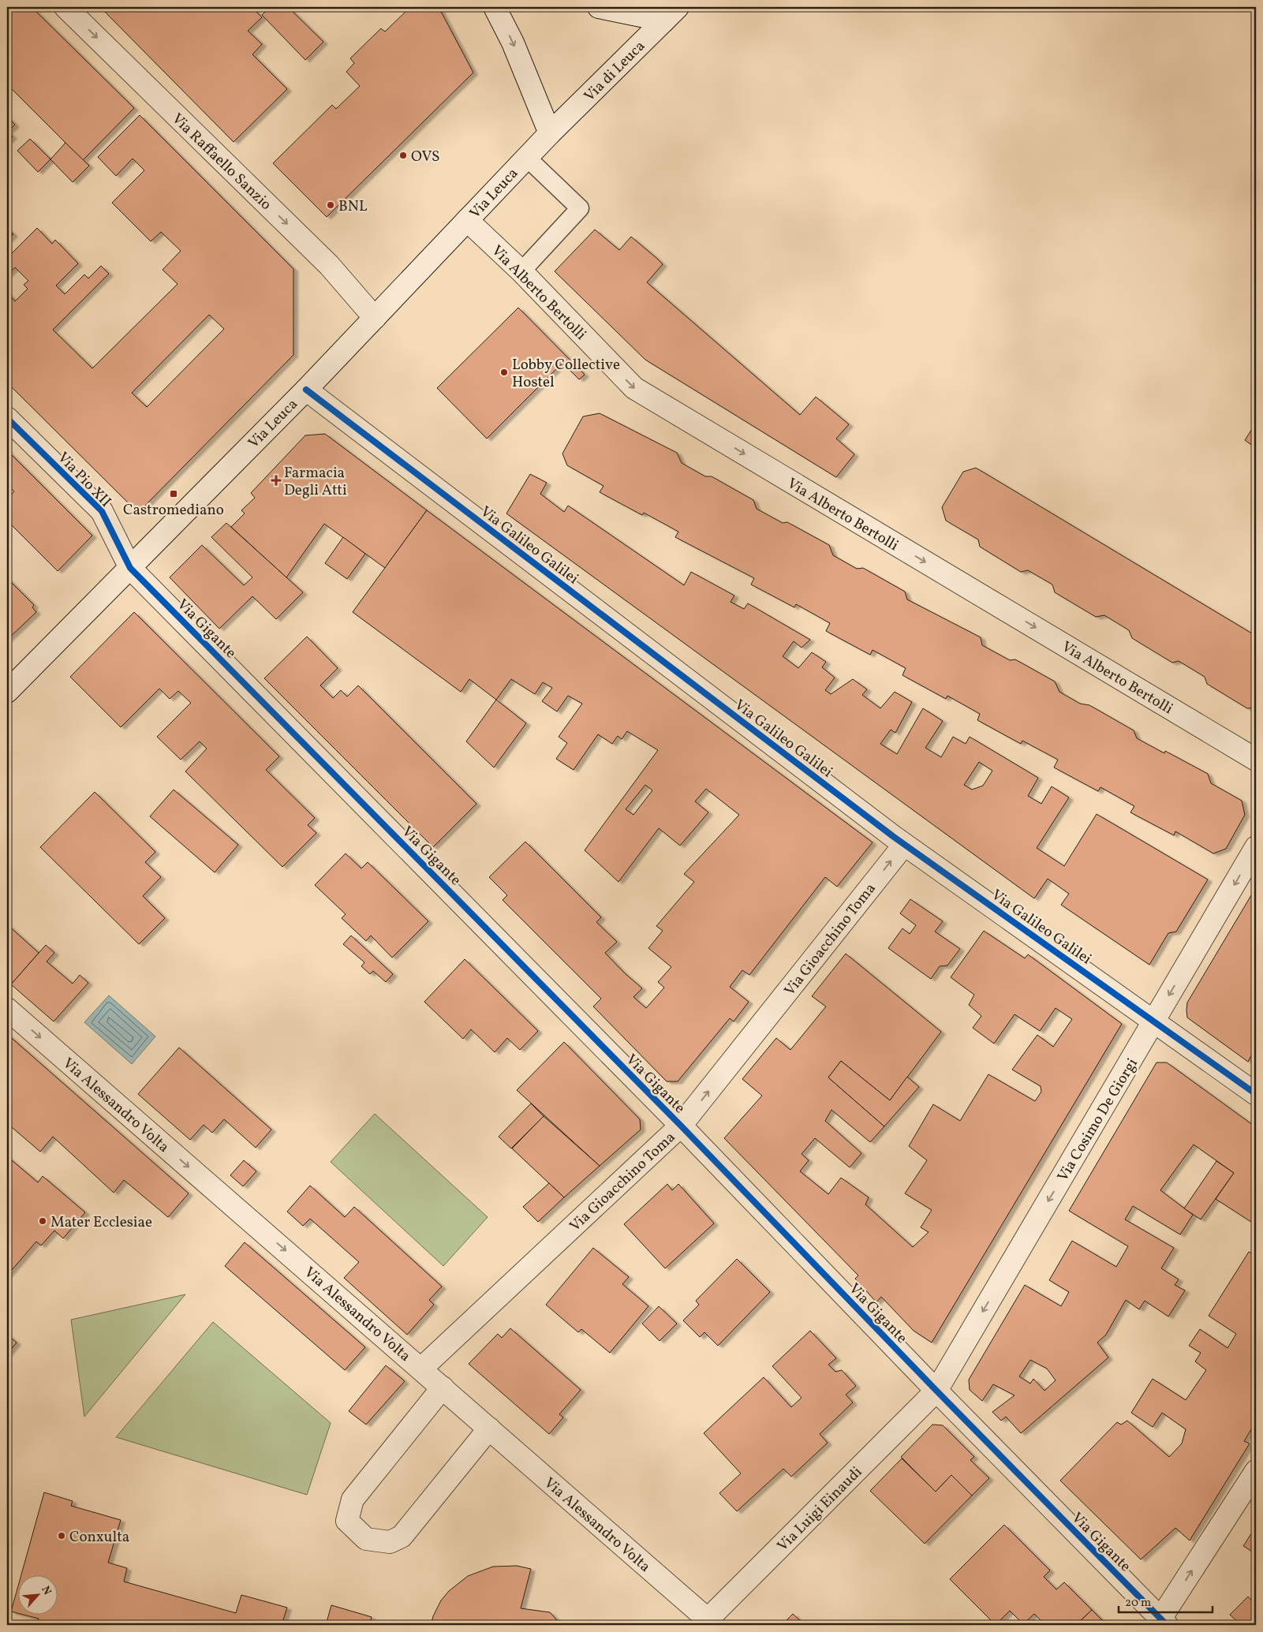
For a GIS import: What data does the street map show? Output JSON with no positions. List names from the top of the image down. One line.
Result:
{"streets":{"street":["Via di Leuca","Via Raffaello Sanzio","Via Leuca","Via Alberto Bertolli","Via Pio XII","Via Galileo Galilei","Via Gigante","Via Gioacchino Toma","Via Alessandro Volta","Via Cosimo De Giorgi","Via Luigi Einaudi"]},"crossings":[["Via di Leuca","Via Leuca"],["Via Raffaello Sanzio","Via Leuca"],["Via Leuca","Via Alberto Bertolli"],["Via Leuca","Via Pio XII"],["Via Leuca","Via Galileo Galilei"],["Via Leuca","Via Gigante"],["Via Pio XII","Via Gigante"],["Via Galileo Galilei","Via Gioacchino Toma"],["Via Galileo Galilei","Via Cosimo De Giorgi"],["Via Gigante","Via Gioacchino Toma"],["Via Gigante","Via Cosimo De Giorgi"],["Via Gigante","Via Luigi Einaudi"],["Via Gioacchino Toma","Via Alessandro Volta"],["Via Alessandro Volta","Via Luigi Einaudi"],["Via Cosimo De Giorgi","Via Luigi Einaudi"]],"one_way":["Via Raffaello Sanzio","Via Alberto Bertolli","Via Gioacchino Toma","Via Alessandro Volta","Via Cosimo De Giorgi"],"places":{"other":["OVS","BNL","Lobby Collective Hostel","Mater Ecclesiae","Conxulta"],"health":["Farmacia Degli Atti"],"transit":["Castromediano"]},"scale_bar":"20 m","north":"top right"}
